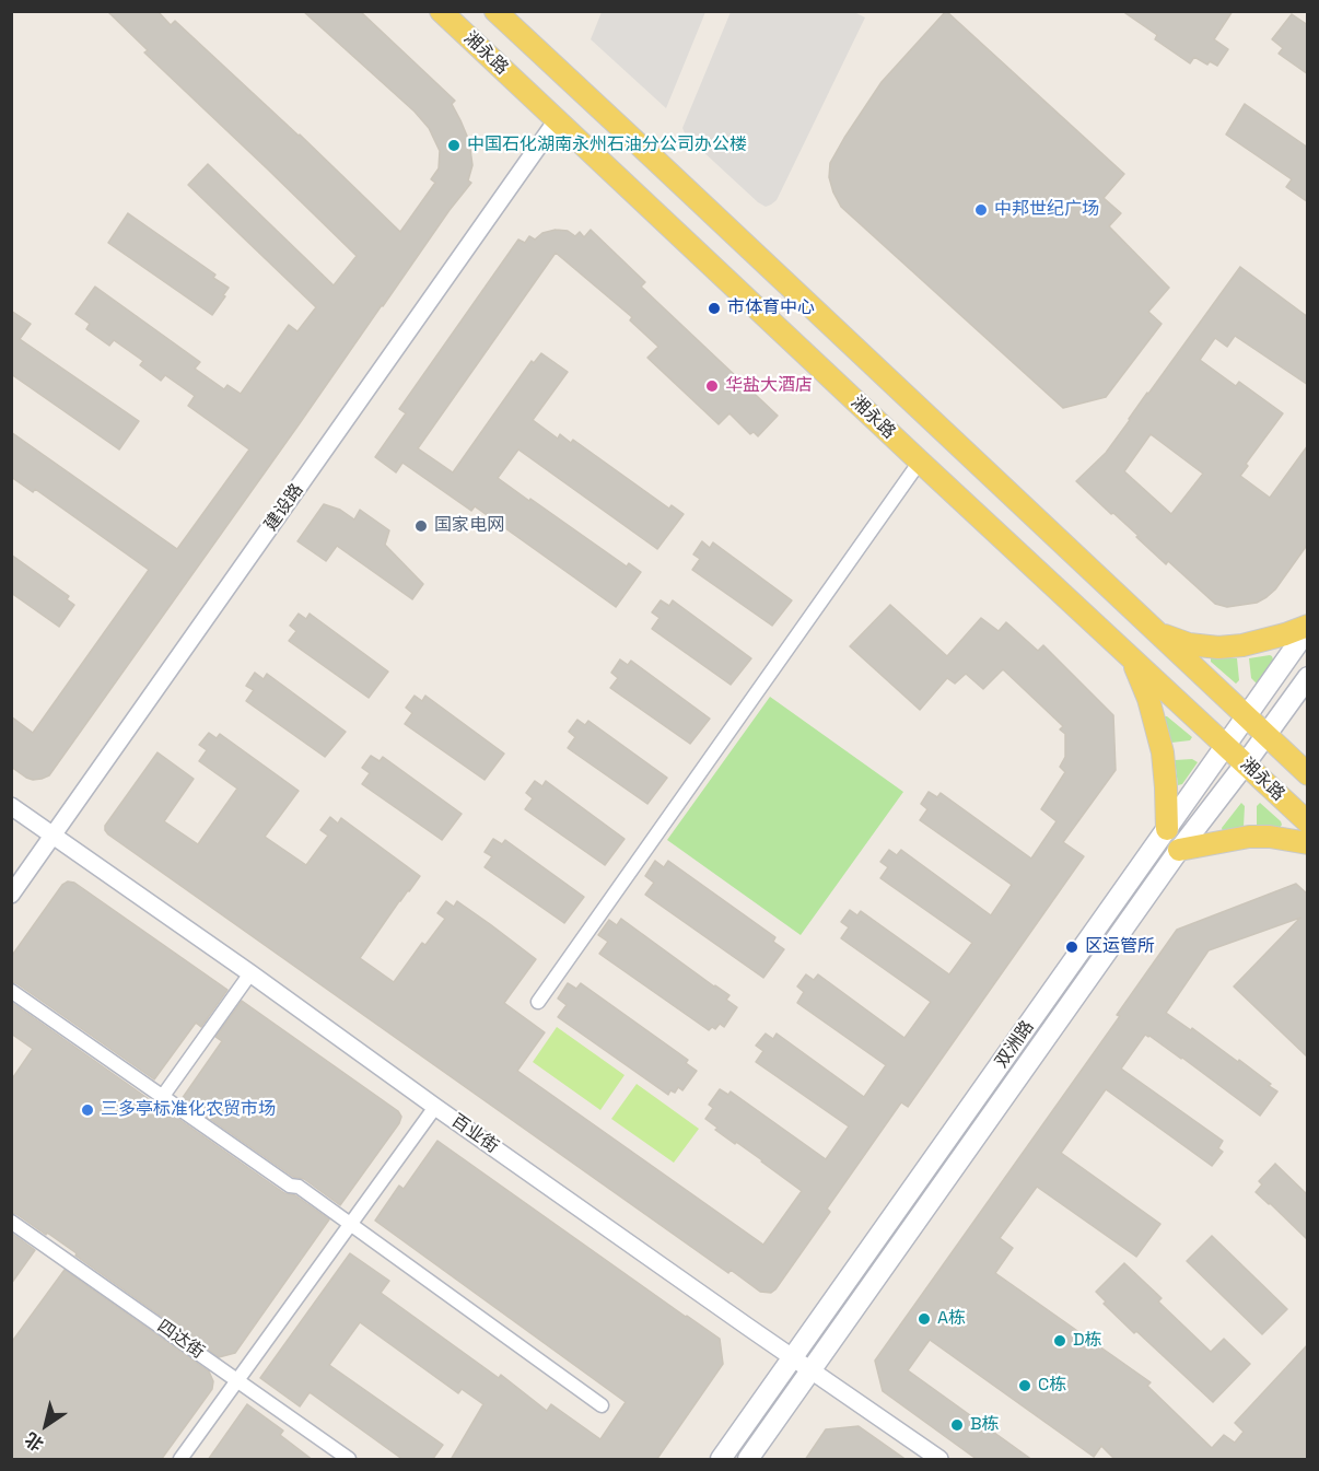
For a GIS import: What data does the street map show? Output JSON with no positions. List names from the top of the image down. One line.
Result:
{"streets":{"main road":["湘永路","双洲路"],"street":["建设路","百业街","四达街"]},"crossings":[["湘永路","建设路"],["湘永路","双洲路"],["建设路","百业街"],["双洲路","百业街"]],"places":["中国石化湖南永州石油分公司办公楼","中邦世纪广场","市体育中心","华盐大酒店","国家电网","区运管所","三多亭标准化农贸市场","A栋","D栋","C栋","B栋"],"north":"bottom left"}
